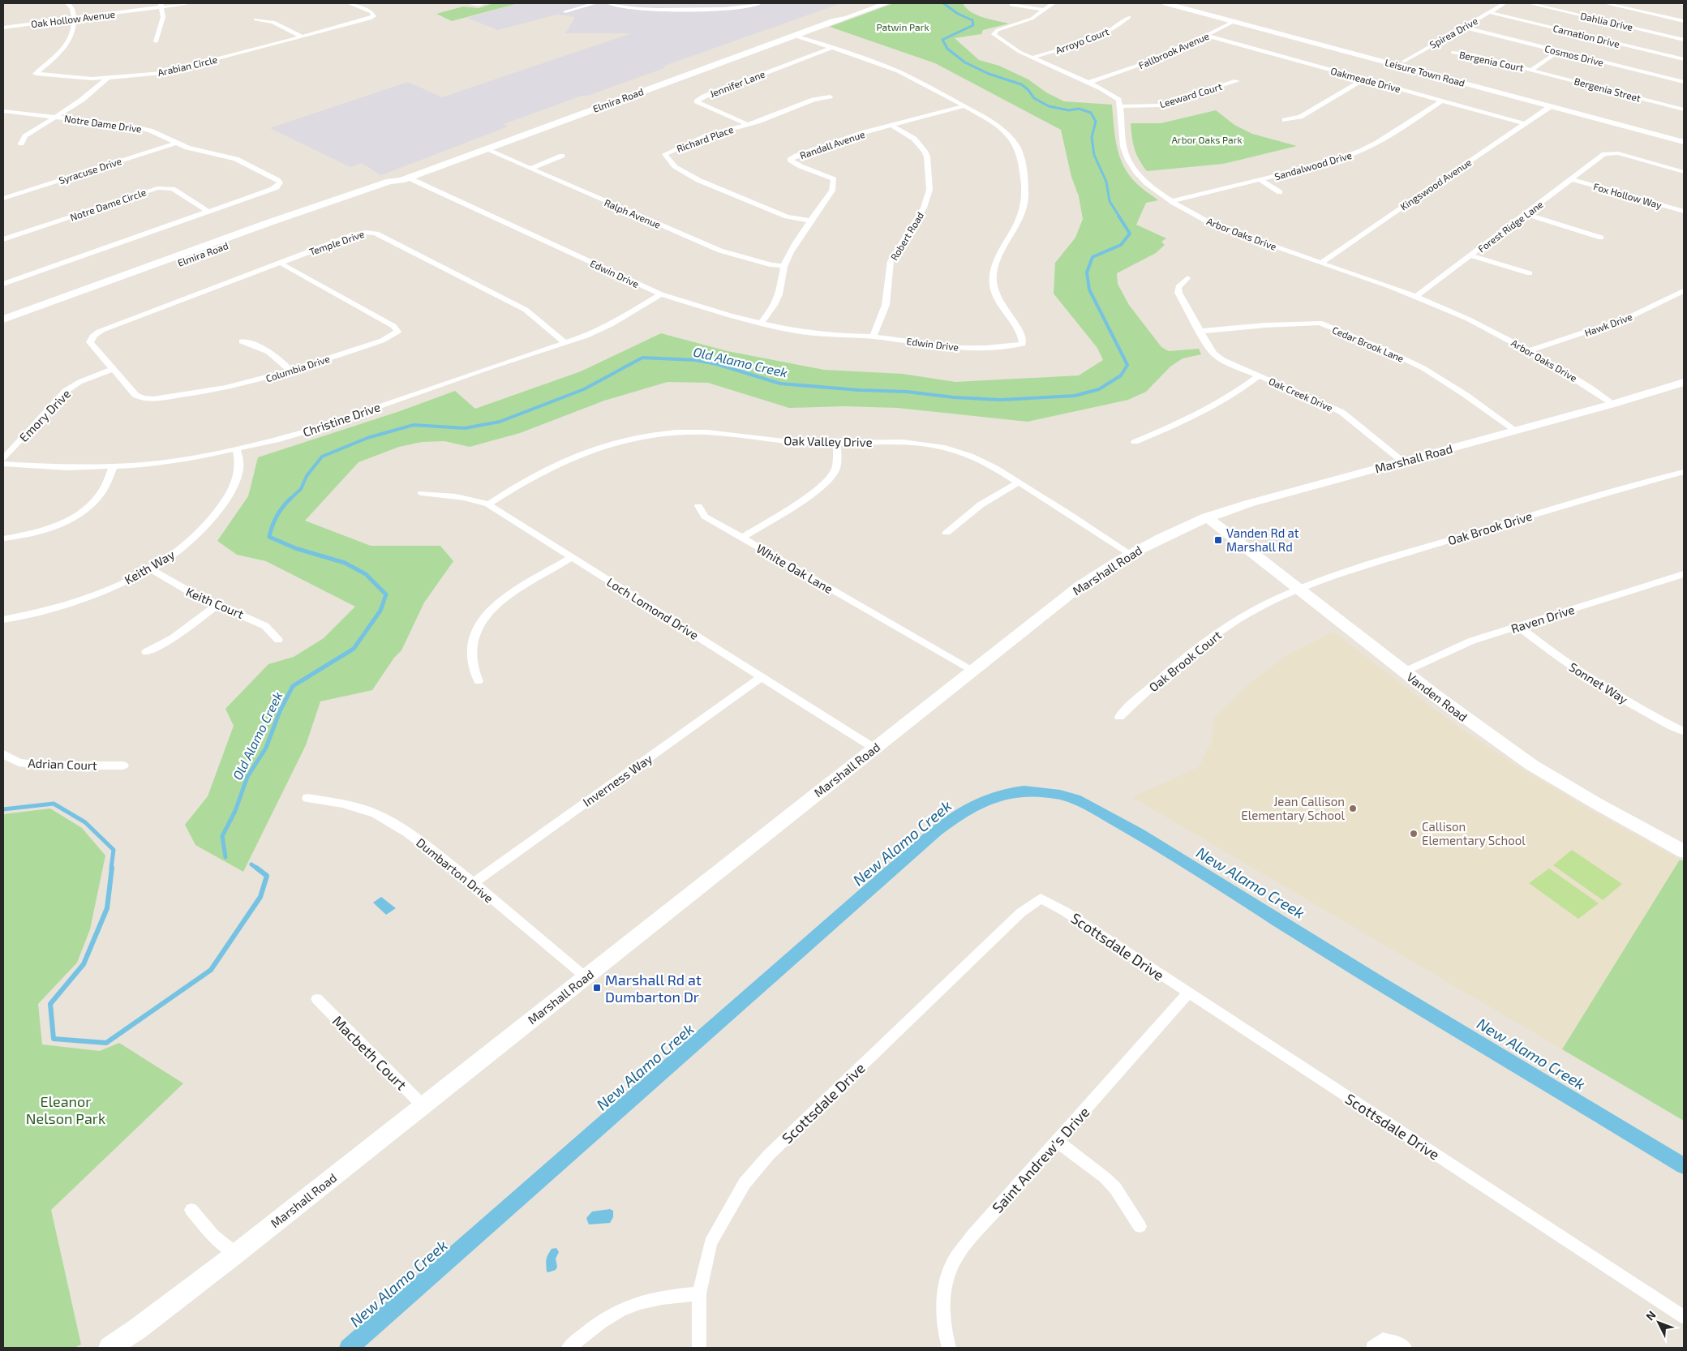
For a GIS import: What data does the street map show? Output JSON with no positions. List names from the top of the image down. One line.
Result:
{"streets":{"main road":["Leisure Town Road","Elmira Road","Marshall Road","Vanden Road"],"street":["Oak Hollow Avenue","Dahlia Drive","Spirea Drive","Carnation Drive","Arroyo Court","Fallbrook Avenue","Cosmos Drive","Bergenia Court","Arabian Circle","Oakmeade Drive","Jennifer Lane","Bergenia Street","Leeward Court","Notre Dame Drive","Richard Place","Randall Avenue","Sandalwood Drive","Syracuse Drive","Kingswood Avenue","Fox Hollow Way","Notre Dame Circle","Ralph Avenue","Forest Ridge Lane","Arbor Oaks Drive","Robert Road","Temple Drive","Edwin Drive","Hawk Drive","Cedar Brook Lane","Columbia Drive","Oak Creek Drive","Emory Drive","Christine Drive","Oak Valley Drive","Oak Brook Drive","Keith Way","White Oak Lane","Keith Court","Loch Lomond Drive","Raven Drive","Oak Brook Court","Sonnet Way","Adrian Court","Inverness Way","Dumbarton Drive","Scottsdale Drive","Macbeth Court","Saint Andrew's Drive"]},"crossings":[["Oak Hollow Avenue","Arabian Circle"],["Spirea Drive","Carnation Drive"],["Spirea Drive","Cosmos Drive"],["Spirea Drive","Leisure Town Road"],["Fallbrook Avenue","Leisure Town Road"],["Fallbrook Avenue","Oakmeade Drive"],["Bergenia Court","Bergenia Street"],["Leisure Town Road","Kingswood Avenue"],["Oakmeade Drive","Sandalwood Drive"],["Oakmeade Drive","Kingswood Avenue"],["Jennifer Lane","Richard Place"],["Jennifer Lane","Edwin Drive"],["Leeward Court","Arbor Oaks Drive"],["Elmira Road","Ralph Avenue"],["Elmira Road","Edwin Drive"],["Notre Dame Drive","Syracuse Drive"],["Notre Dame Drive","Notre Dame Circle"],["Richard Place","Randall Avenue"],["Randall Avenue","Ralph Avenue"],["Randall Avenue","Robert Road"],["Randall Avenue","Edwin Drive"],["Sandalwood Drive","Arbor Oaks Drive"],["Kingswood Avenue","Arbor Oaks Drive"],["Fox Hollow Way","Forest Ridge Lane"],["Forest Ridge Lane","Arbor Oaks Drive"],["Arbor Oaks Drive","Hawk Drive"],["Arbor Oaks Drive","Marshall Road"],["Robert Road","Edwin Drive"],["Temple Drive","Columbia Drive"],["Temple Drive","Christine Drive"],["Edwin Drive","Christine Drive"],["Cedar Brook Lane","Oak Creek Drive"],["Cedar Brook Lane","Marshall Road"],["Columbia Drive","Emory Drive"],["Oak Creek Drive","Marshall Road"],["Christine Drive","Keith Way"],["Oak Valley Drive","Marshall Road"],["Oak Valley Drive","White Oak Lane"],["Oak Valley Drive","Loch Lomond Drive"],["Marshall Road","White Oak Lane"],["Marshall Road","Loch Lomond Drive"],["Marshall Road","Vanden Road"],["Marshall Road","Dumbarton Drive"],["Marshall Road","Macbeth Court"],["Oak Brook Drive","Oak Brook Court"],["Oak Brook Drive","Vanden Road"],["Keith Way","Keith Court"],["Loch Lomond Drive","Inverness Way"],["Raven Drive","Sonnet Way"],["Raven Drive","Vanden Road"],["Oak Brook Court","Vanden Road"],["Inverness Way","Dumbarton Drive"],["Scottsdale Drive","Saint Andrew's Drive"]],"water":["Old Alamo Creek","New Alamo Creek"],"parks":["Patwin Park","Arbor Oaks Park","Eleanor Nelson Park"],"places":{"transit":["Vanden Rd at Marshall Rd","Marshall Rd at Dumbarton Dr"],"other":["Jean Callison Elementary School","Callison Elementary School"]},"north":"top left"}
